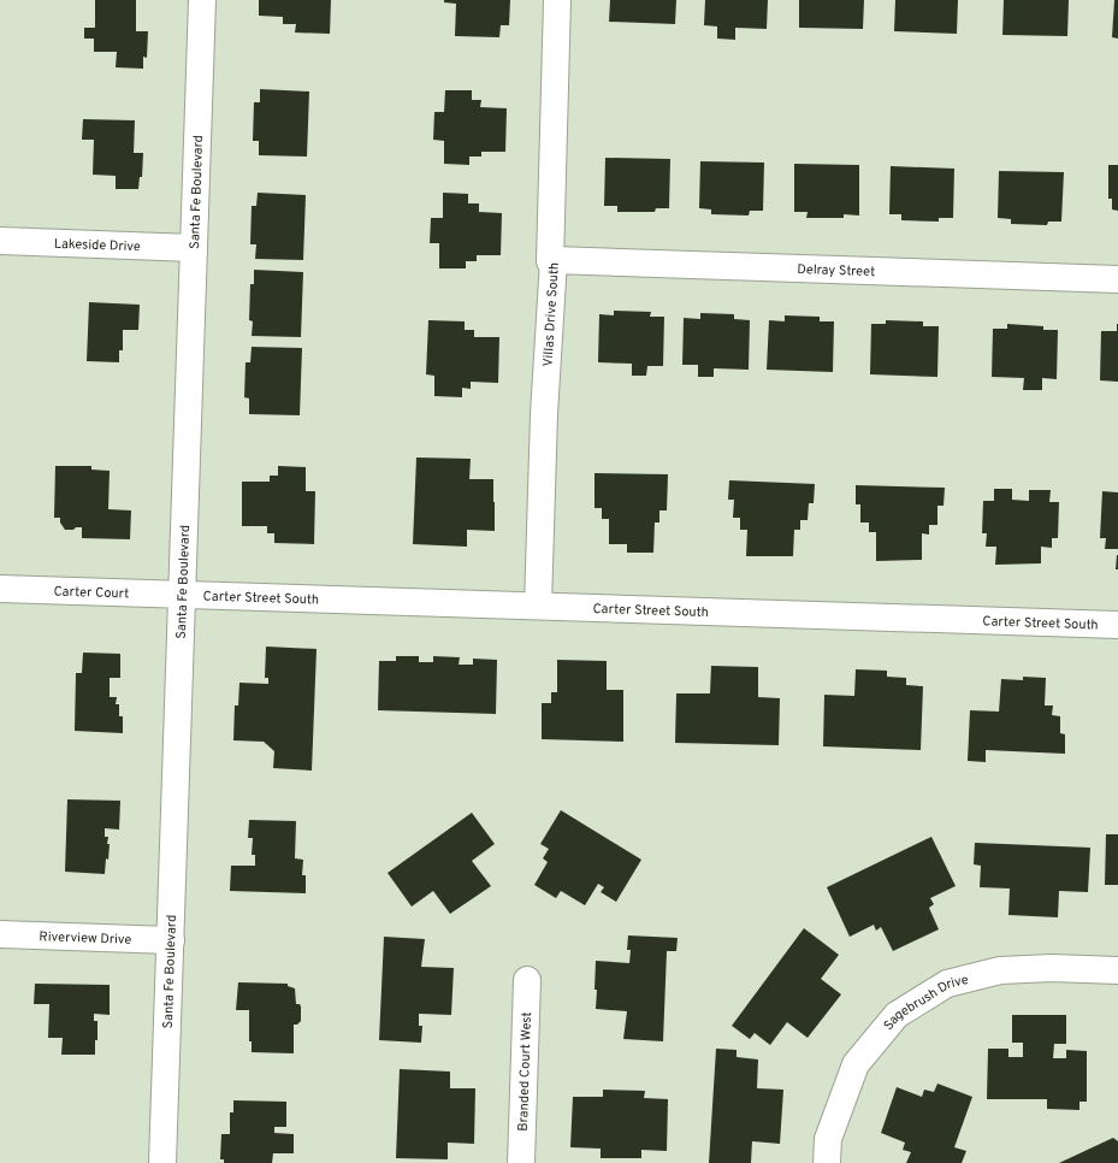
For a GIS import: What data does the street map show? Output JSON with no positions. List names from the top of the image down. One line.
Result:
{"streets":{"street":["Santa Fe Boulevard","Lakeside Drive","Delray Street","Villas Drive South","Carter Court","Carter Street South","Riverview Drive","Sagebrush Drive","Branded Court West"]},"crossings":[["Santa Fe Boulevard","Lakeside Drive"],["Santa Fe Boulevard","Carter Court"],["Santa Fe Boulevard","Carter Street South"],["Santa Fe Boulevard","Riverview Drive"],["Delray Street","Villas Drive South"],["Villas Drive South","Carter Street South"],["Carter Court","Carter Street South"]]}
